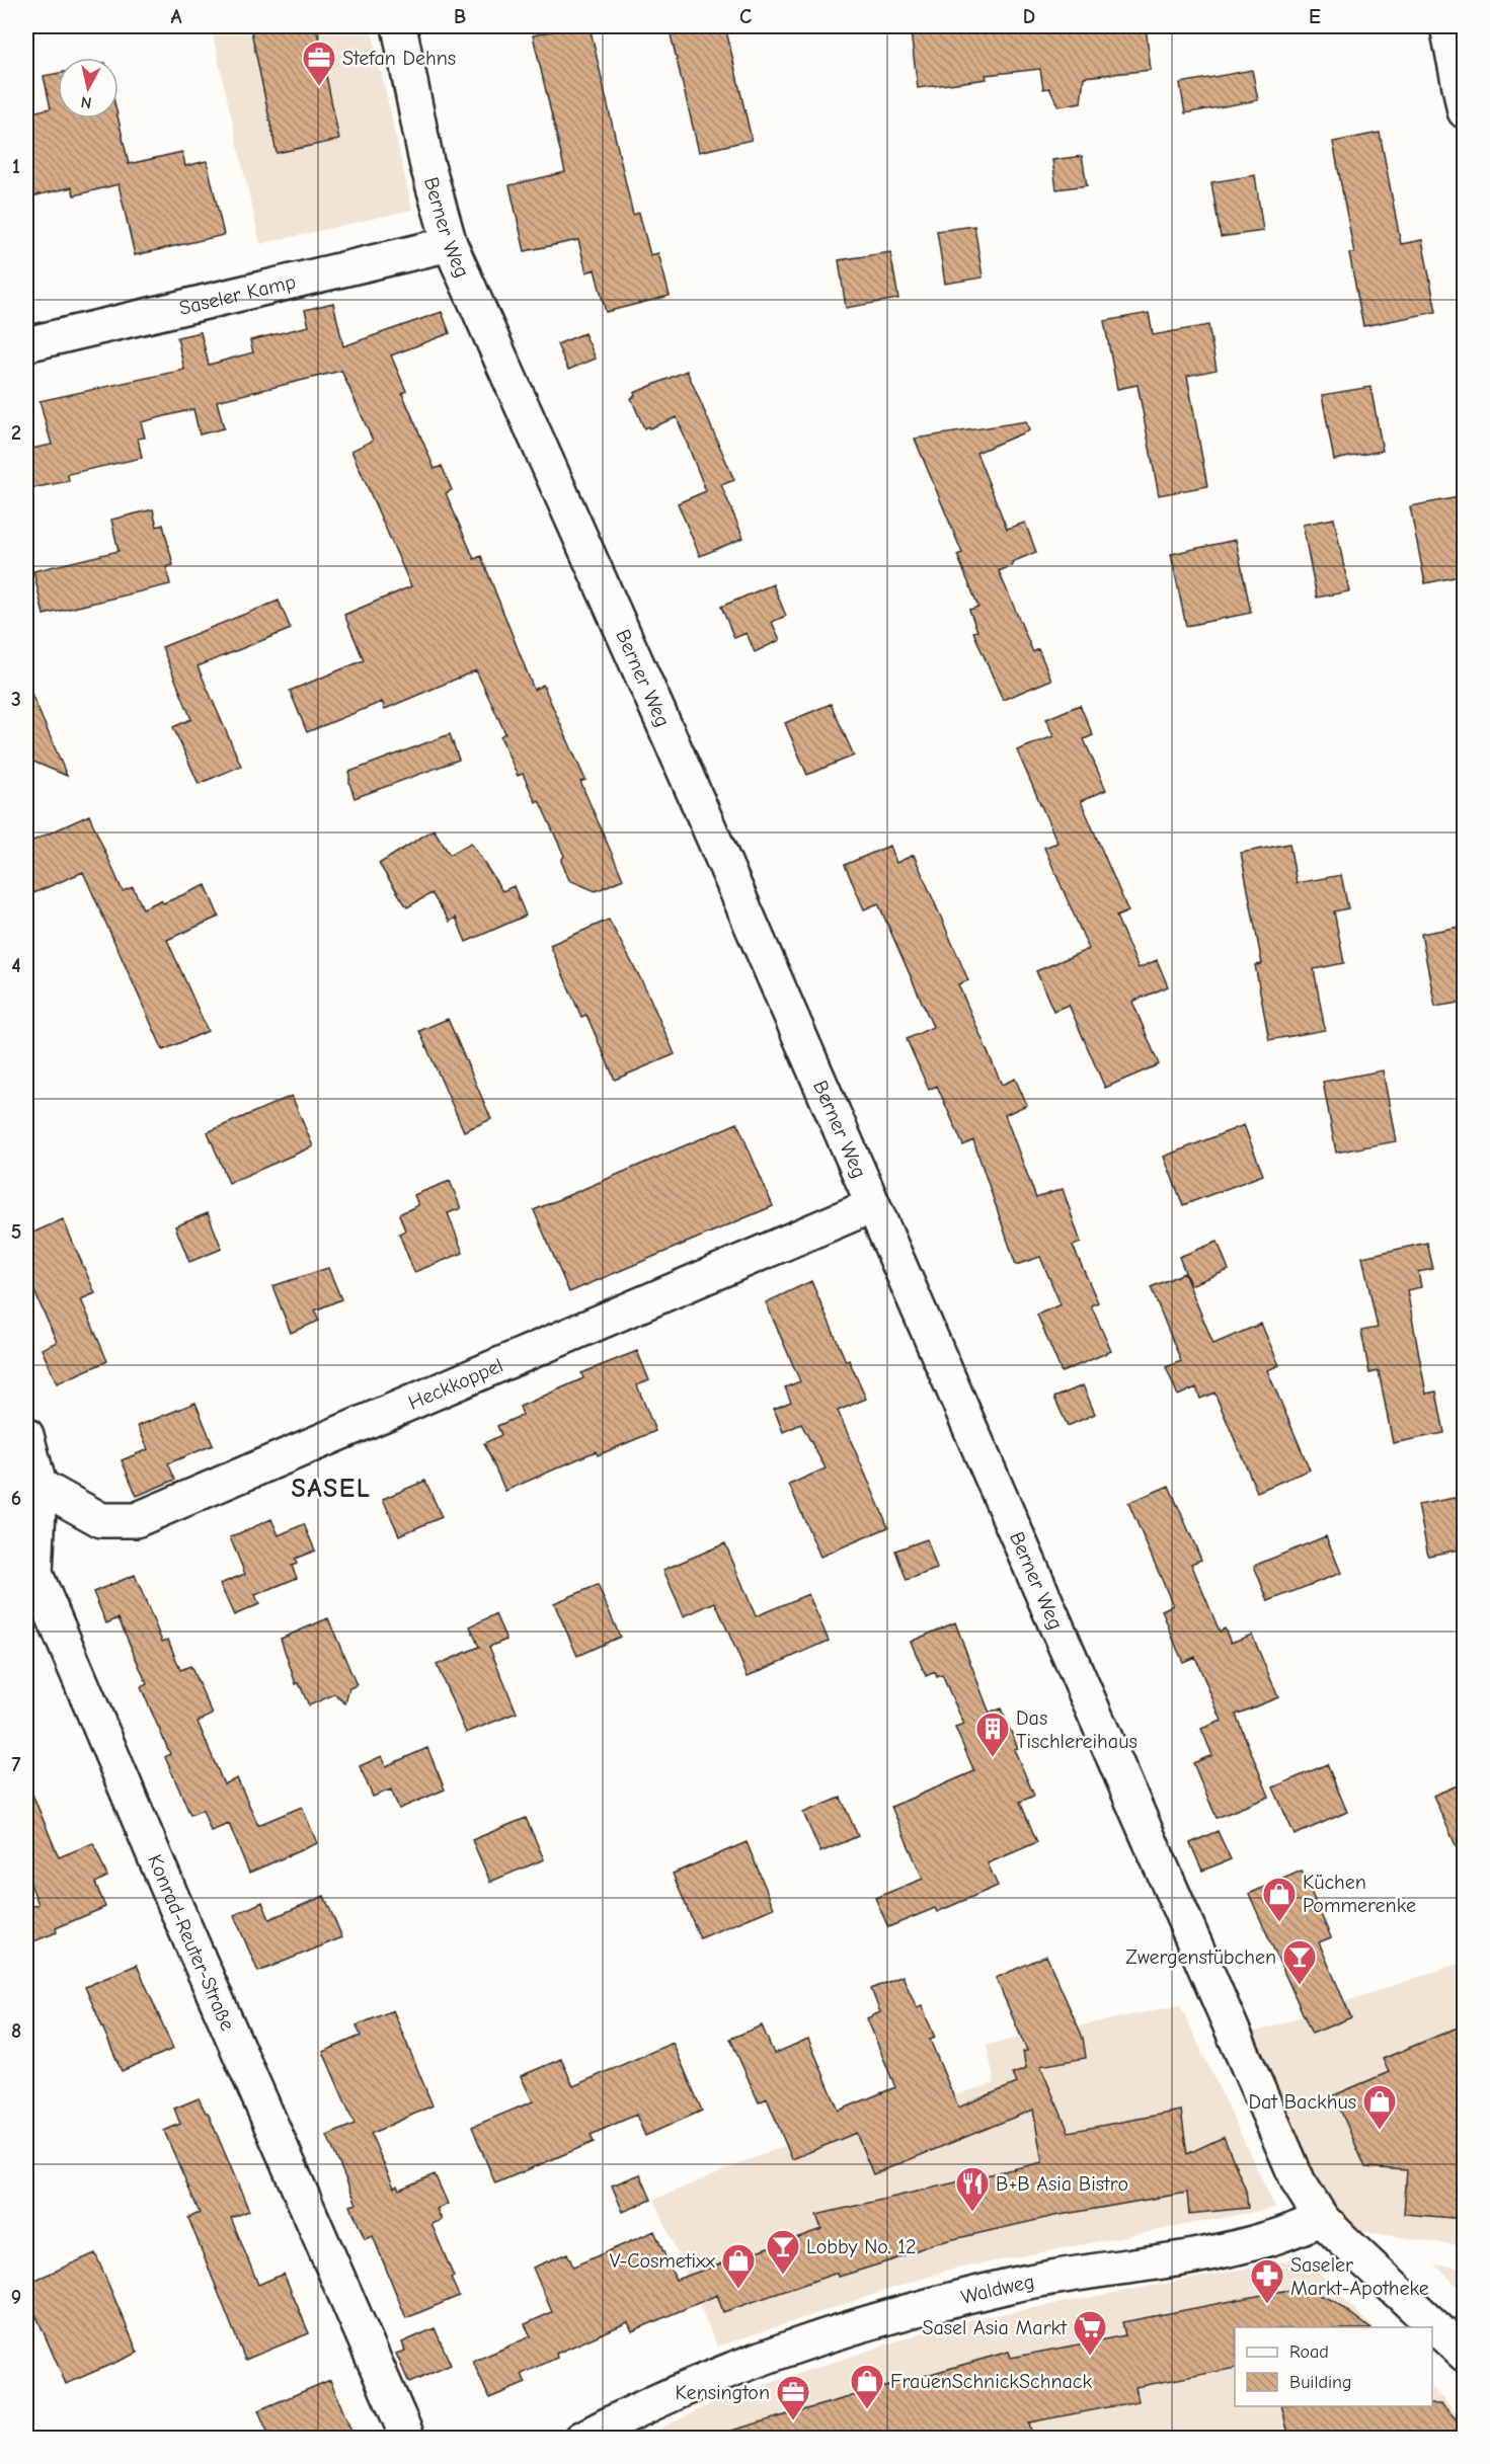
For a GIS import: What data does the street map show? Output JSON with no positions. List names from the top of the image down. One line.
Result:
{"streets":{"street":["Berner Weg","Saseler Kamp","Heckkoppel","Konrad-Reuter-Straße","Waldweg"]},"crossings":[["Berner Weg","Saseler Kamp"],["Berner Weg","Heckkoppel"],["Berner Weg","Waldweg"],["Heckkoppel","Konrad-Reuter-Straße"]],"districts":["SASEL"],"places":{"office":["Stefan Dehns","Kensington"],"building":["Das Tischlereihaus"],"shop":["Küchen Pommerenke","Dat Backhus","V-Cosmetixx","FrauenSchnickSchnack"],"bar":["Zwergenstübchen","Lobby No. 12"],"restaurant":["B+B Asia Bistro"],"pharmacy":["Saseler Markt-Apotheke"],"supermarket":["Sasel Asia Markt"]},"legend":["Road","Building"],"north":"bottom","grid":{"columns":["A","B","C","D","E"],"rows":["1","2","3","4","5","6","7","8","9"]}}
